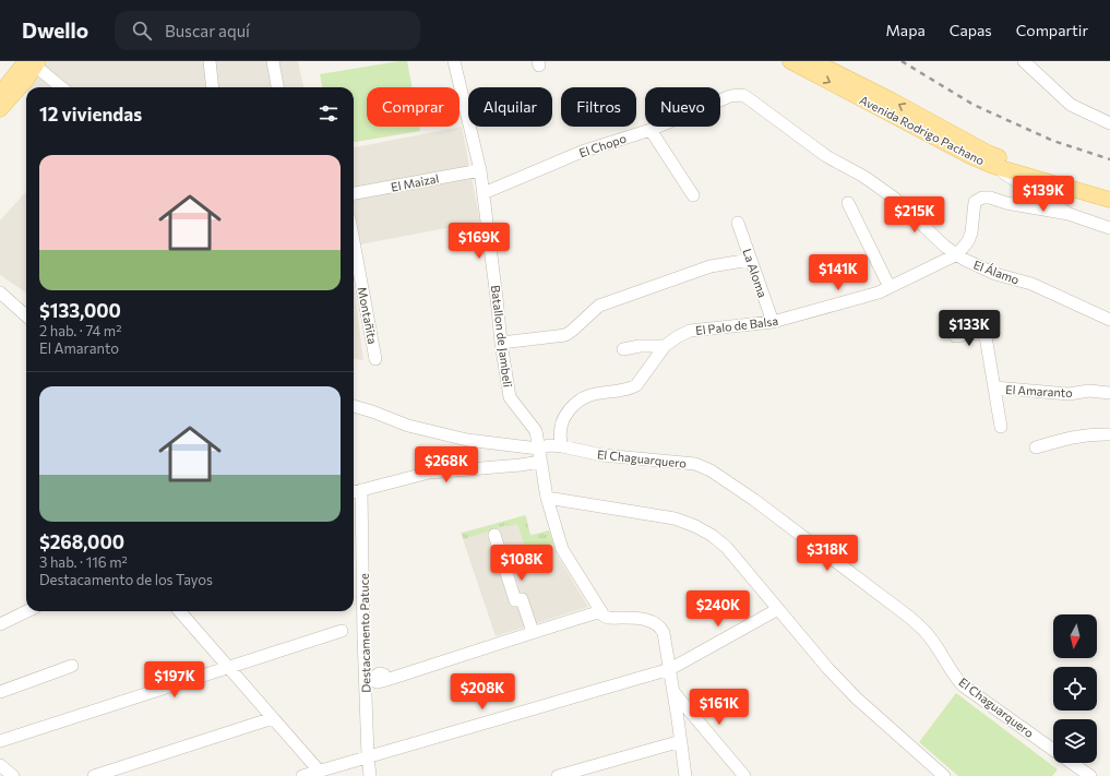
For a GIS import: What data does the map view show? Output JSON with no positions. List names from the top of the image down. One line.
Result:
{"streets":{"main road":["Avenida Rodrigo Pachano"],"street":["El Chopo","El Maizal","El Álamo","La Aloma","Montañita","El Palo de Balsa","Batallon de Jambeli","El Amaranto","El Chaguarquero","Destacamento Patuce"]},"crossings":[["El Chopo","El Álamo"],["El Chopo","Batallon de Jambeli"],["El Maizal","Batallon de Jambeli"],["El Álamo","El Palo de Balsa"],["La Aloma","El Palo de Balsa"],["El Palo de Balsa","El Chaguarquero"]],"north":"bottom","page":{"header":"Dwello","search":"Buscar aquí","nav":["Mapa","Capas","Compartir"],"chip":["Comprar","Alquilar","Filtros","Nuevo"],"heading":"12 viviendas","list":[{"name":"$133,000","note":"2 hab. · 74 m² · El Amaranto"},{"name":"$268,000","note":"3 hab. · 116 m² · Destacamento de los Tayos"}],"price":["$139K","$215K","$169K","$141K","$133K","$268K","$318K","$108K","$240K","$197K","$208K","$161K"]}}
